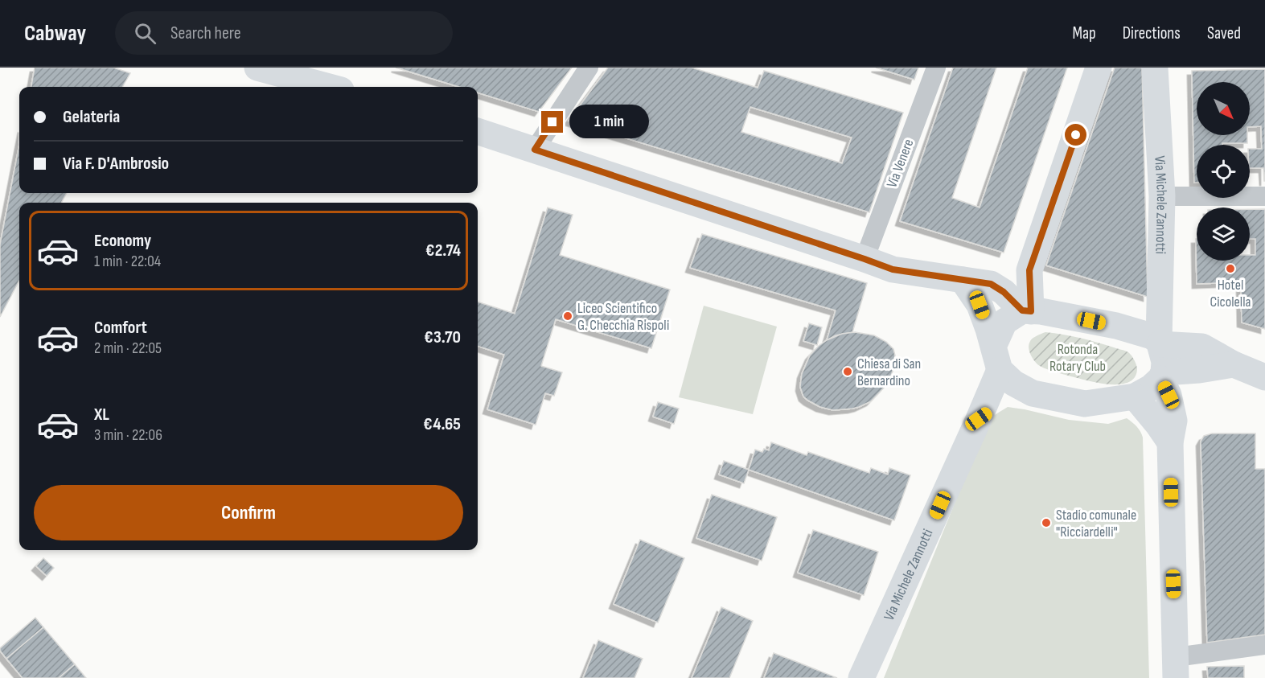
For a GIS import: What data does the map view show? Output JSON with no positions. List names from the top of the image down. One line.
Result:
{"streets":{"main road":["Via Michele Zannotti"],"street":["Via Venere"]},"parks":["Rotonda Rotary Club"],"places":["Hotel Cicolella","Liceo Scientifico G. Checchia Rispoli","Chiesa di San Bernardino","Stadio comunale \"Ricciardelli\""],"north":"bottom right","page":{"header":"Cabway","search":"Search here","nav":["Map","Directions","Saved"],"banner":["Gelateria","Via F. D'Ambrosio"],"bubble":"1 min","list":[{"name":"Economy","note":"1 min · 22:04","value":"€2.74"},{"name":"Comfort","note":"2 min · 22:05","value":"€3.70"},{"name":"XL","note":"3 min · 22:06","value":"€4.65"}],"buttons":"Confirm"}}
